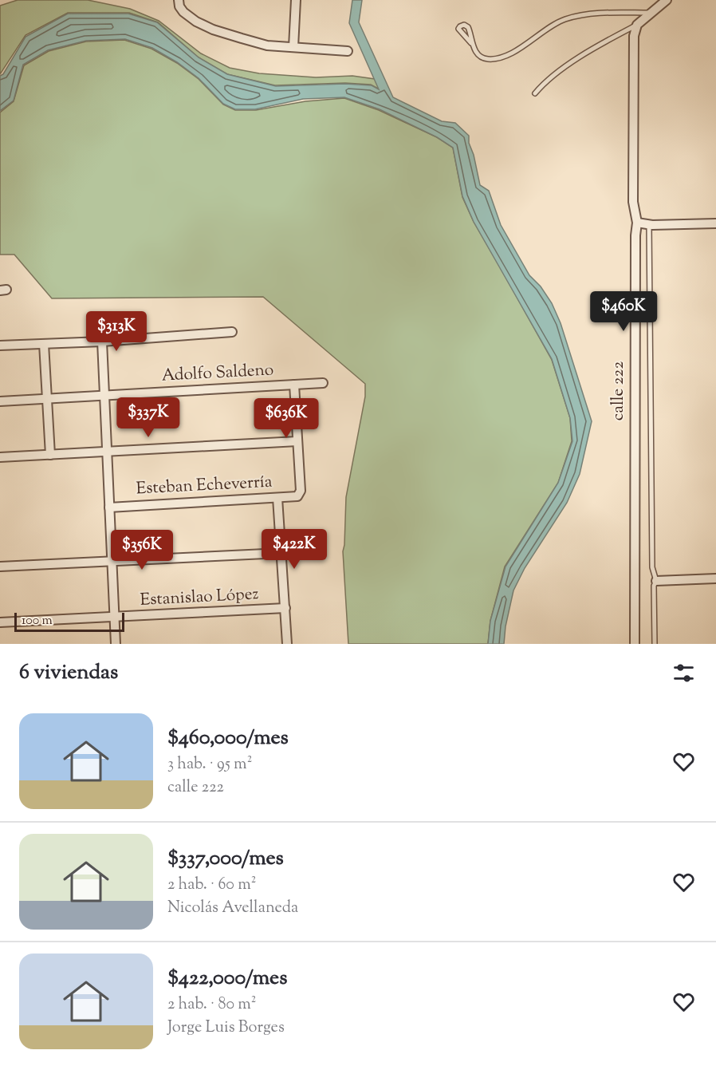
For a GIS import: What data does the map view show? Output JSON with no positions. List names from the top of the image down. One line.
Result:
{"streets":{"street":["Adolfo Saldeno","calle 222","Esteban Echeverría","Estanislao López"]},"scale_bar":"100 m","page":{"price":["$460K","$313K","$337K","$636K","$422K","$356K"],"scale":"100 m","heading":"6 viviendas","list":[{"name":"$460,000/mes","note":"3 hab. · 95 m² · calle 222"},{"name":"$337,000/mes","note":"2 hab. · 60 m² · Nicolás Avellaneda"},{"name":"$422,000/mes","note":"2 hab. · 80 m² · Jorge Luis Borges"}]}}
